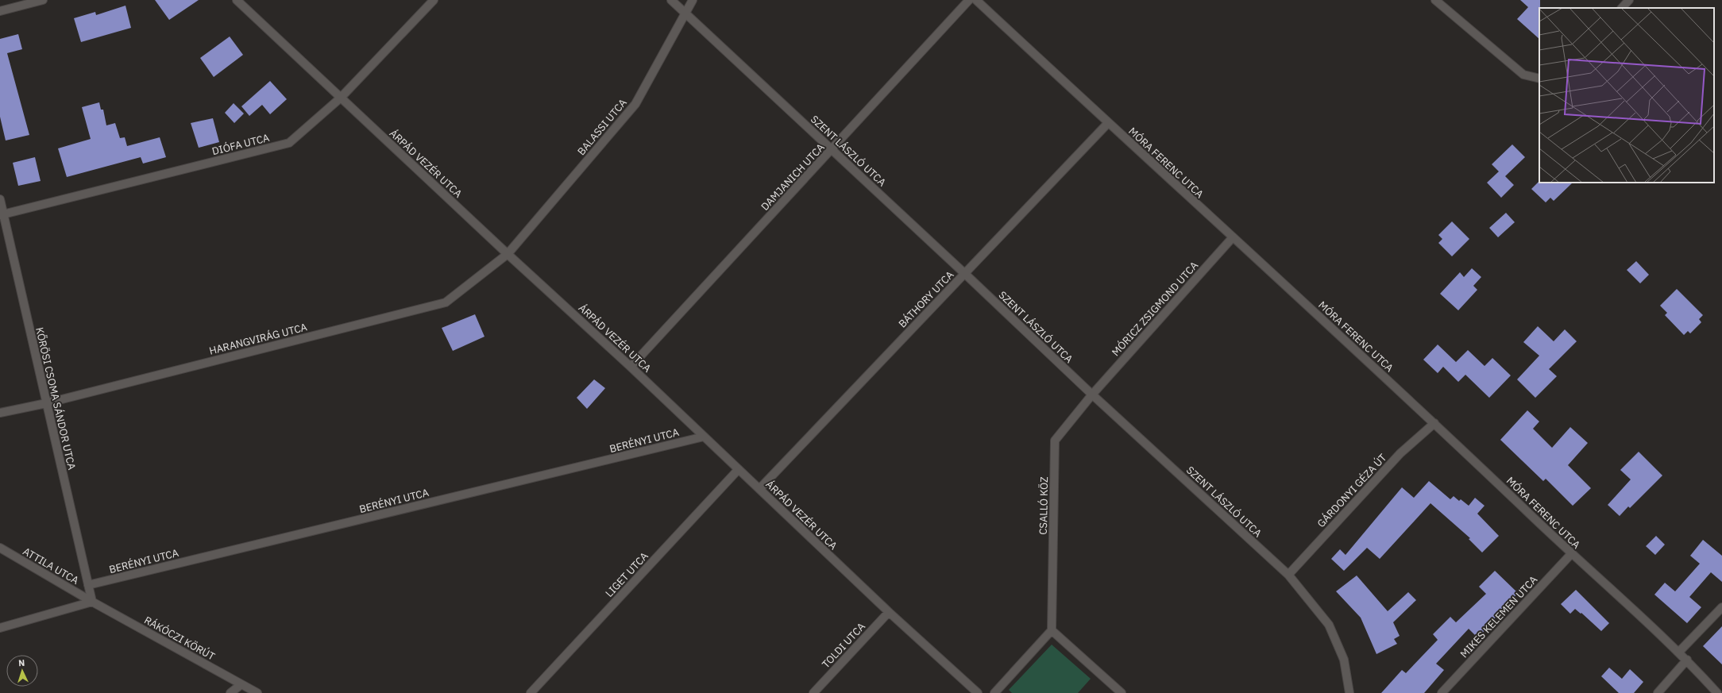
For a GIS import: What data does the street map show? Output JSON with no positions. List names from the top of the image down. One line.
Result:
{"streets":{"street":["BALASSI UTCA","DIÓFA UTCA","SZENT LÁSZLÓ UTCA","MÓRA FERENC UTCA","ÁRPÁD VEZÉR UTCA","DAMJANICH UTCA","BÁTHORY UTCA","MÓRICZ ZSIGMOND UTCA","HARANGVIRÁG UTCA","KŐRÖSI CSOMA SÁNDOR UTCA","BERÉNYI UTCA","GÁRDONYI GÉZA ÚT","CSALLÓ KÖZ","ATTILA UTCA","LIGET UTCA","MIKES KELEMEN UTCA","RÁKÓCZI KÖRÚT","TOLDI UTCA"]},"crossings":[["BALASSI UTCA","SZENT LÁSZLÓ UTCA"],["BALASSI UTCA","ÁRPÁD VEZÉR UTCA"],["BALASSI UTCA","HARANGVIRÁG UTCA"],["DIÓFA UTCA","ÁRPÁD VEZÉR UTCA"],["DIÓFA UTCA","KŐRÖSI CSOMA SÁNDOR UTCA"],["SZENT LÁSZLÓ UTCA","DAMJANICH UTCA"],["SZENT LÁSZLÓ UTCA","BÁTHORY UTCA"],["SZENT LÁSZLÓ UTCA","MÓRICZ ZSIGMOND UTCA"],["SZENT LÁSZLÓ UTCA","GÁRDONYI GÉZA ÚT"],["SZENT LÁSZLÓ UTCA","CSALLÓ KÖZ"],["MÓRA FERENC UTCA","BÁTHORY UTCA"],["MÓRA FERENC UTCA","MÓRICZ ZSIGMOND UTCA"],["MÓRA FERENC UTCA","GÁRDONYI GÉZA ÚT"],["MÓRA FERENC UTCA","MIKES KELEMEN UTCA"],["ÁRPÁD VEZÉR UTCA","DAMJANICH UTCA"],["ÁRPÁD VEZÉR UTCA","BÁTHORY UTCA"],["ÁRPÁD VEZÉR UTCA","HARANGVIRÁG UTCA"],["ÁRPÁD VEZÉR UTCA","BERÉNYI UTCA"],["ÁRPÁD VEZÉR UTCA","LIGET UTCA"],["ÁRPÁD VEZÉR UTCA","TOLDI UTCA"],["MÓRICZ ZSIGMOND UTCA","CSALLÓ KÖZ"],["HARANGVIRÁG UTCA","KŐRÖSI CSOMA SÁNDOR UTCA"],["KŐRÖSI CSOMA SÁNDOR UTCA","BERÉNYI UTCA"],["KŐRÖSI CSOMA SÁNDOR UTCA","ATTILA UTCA"],["KŐRÖSI CSOMA SÁNDOR UTCA","RÁKÓCZI KÖRÚT"],["ATTILA UTCA","RÁKÓCZI KÖRÚT"]],"north":"top"}
